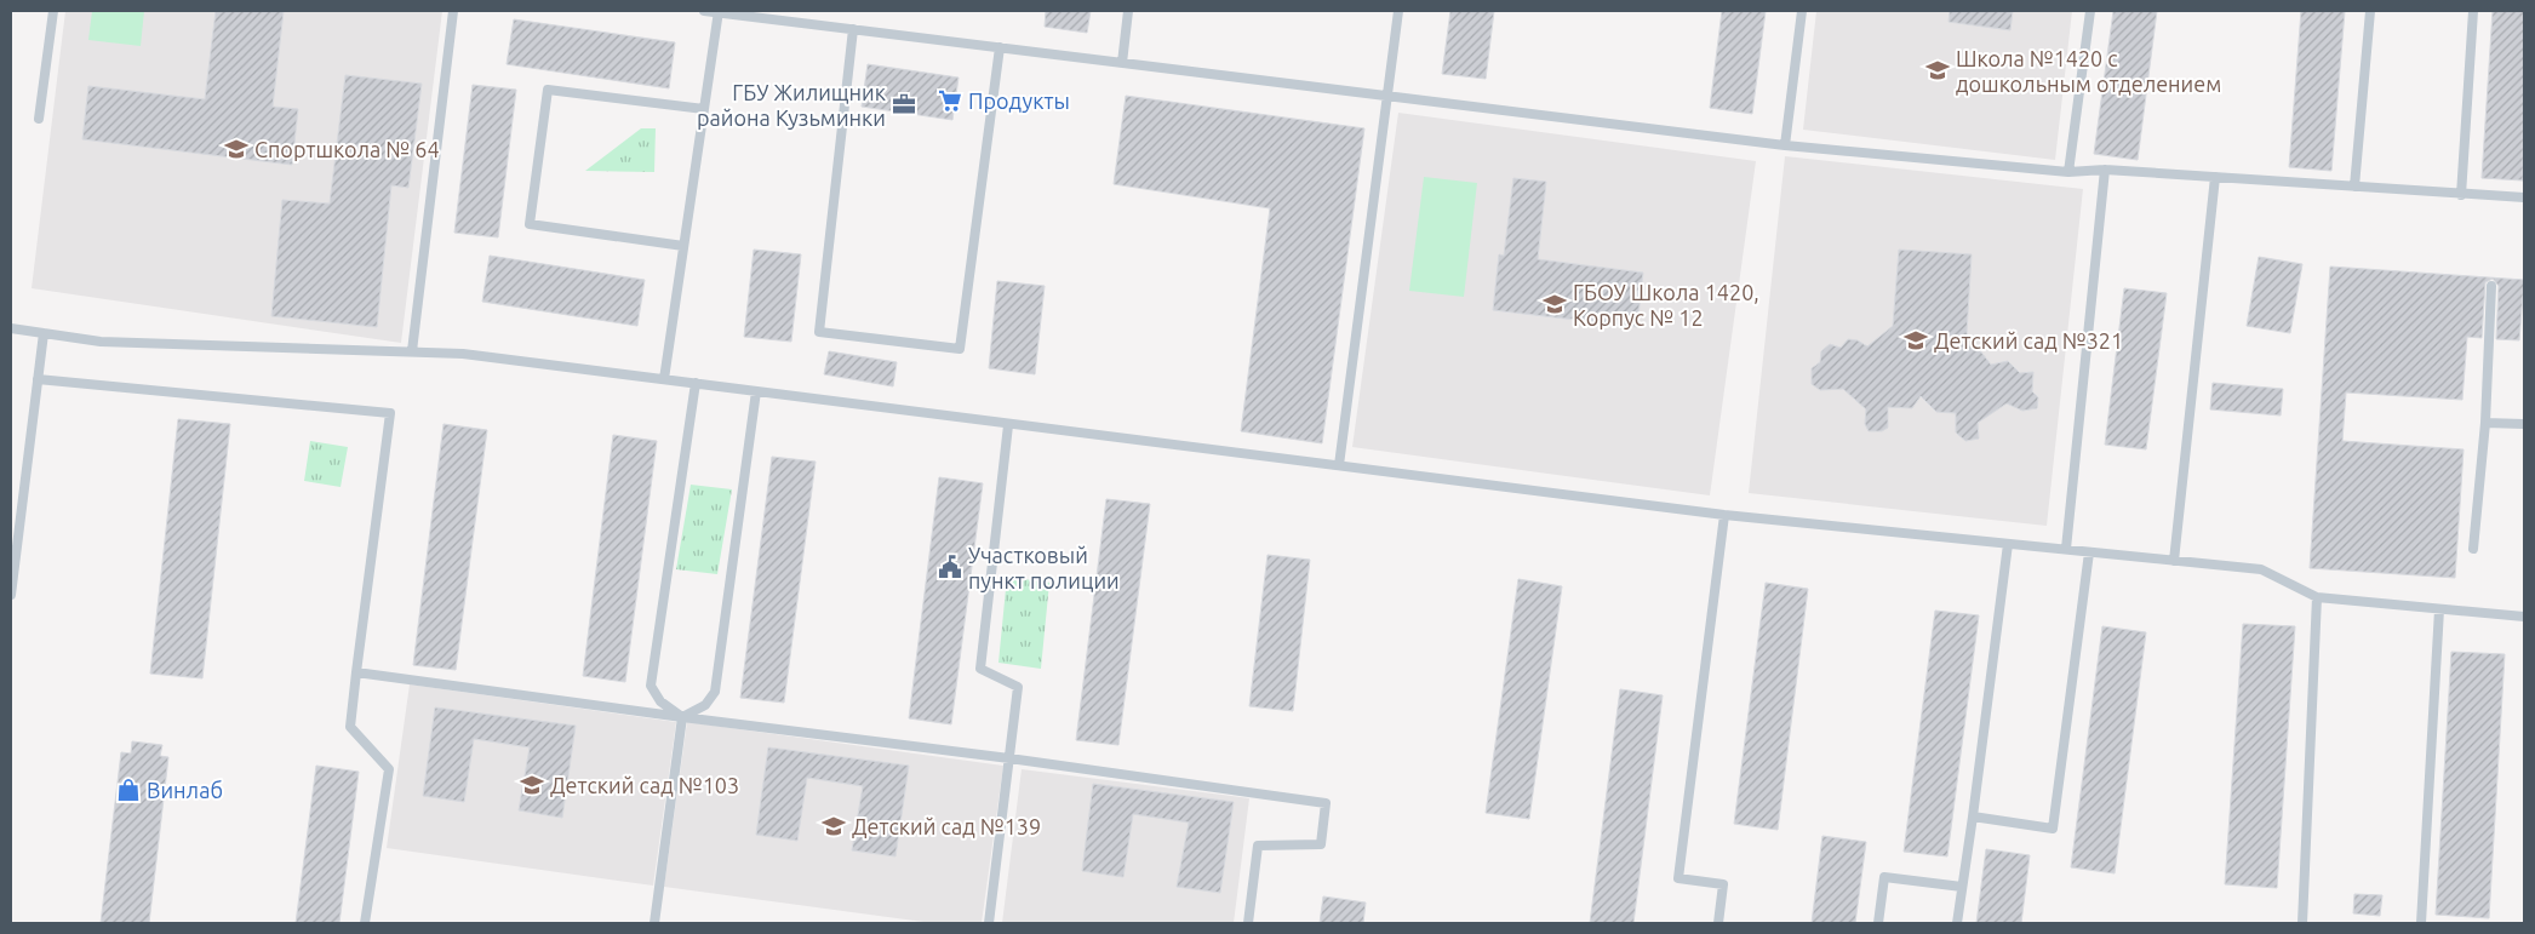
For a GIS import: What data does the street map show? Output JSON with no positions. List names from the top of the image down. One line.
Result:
{"places":{"school or university":["Школа №1420 с дошкольным отделением","Спортшкола № 64","ГБОУ Школа 1420, Корпус № 12","Детский сад №321","Детский сад №103","Детский сад №139"],"supermarket":["Продукты"],"office":["ГБУ Жилищник района Кузьминки"],"public building":["Участковый пункт полиции"],"shop":["Винлаб"]}}
